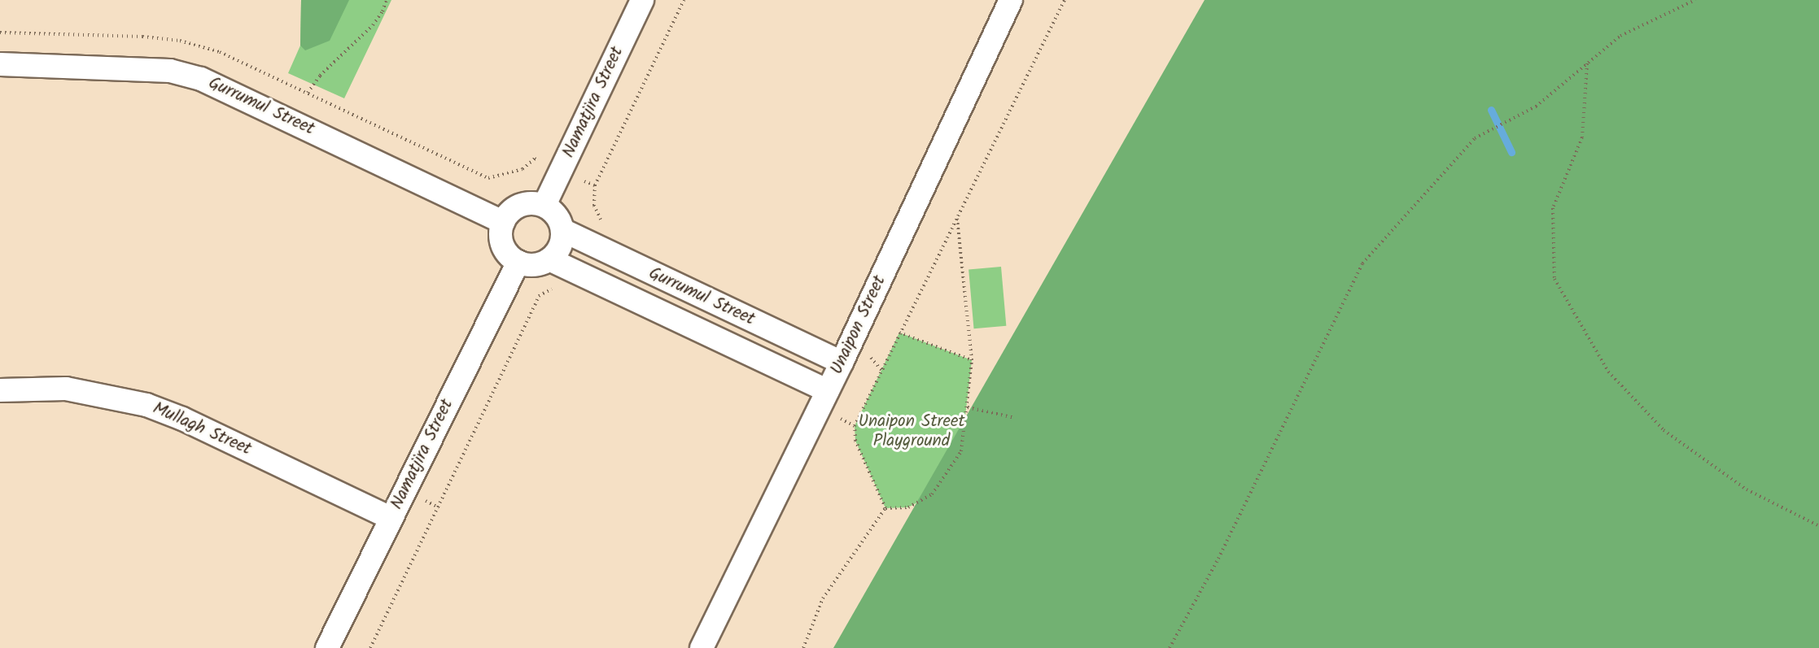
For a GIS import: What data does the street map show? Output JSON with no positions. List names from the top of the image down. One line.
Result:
{"streets":{"street":["Namatjira Street","Gurrumul Street","Unaipon Street","Mullagh Street"]},"crossings":[["Namatjira Street","Gurrumul Street"],["Namatjira Street","Mullagh Street"],["Gurrumul Street","Unaipon Street"]],"parks":["Unaipon Street Playground"]}
